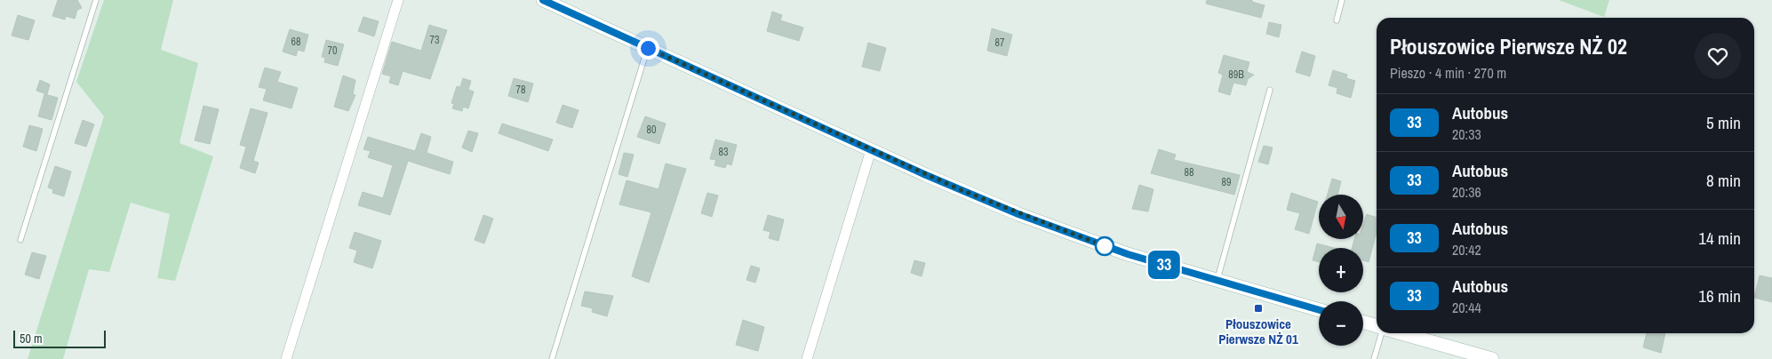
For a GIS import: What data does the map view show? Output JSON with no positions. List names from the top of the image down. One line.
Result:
{"places":{"transit":["Płouszowice Pierwsze NŻ 01"]},"lines":["bus line 33"],"house_numbers":["73","68","87","70","89B","78","80","83","88","89"],"scale_bar":"50 m","north":"bottom","page":{"on_map":"33","heading":["Płouszowice Pierwsze NŻ 02","Pieszo · 4 min · 270 m"],"list":[{"mark":"33","name":"Autobus","note":"20:33","value":"5 min"},{"mark":"33","name":"Autobus","note":"20:36","value":"8 min"},{"mark":"33","name":"Autobus","note":"20:42","value":"14 min"},{"mark":"33","name":"Autobus","note":"20:44","value":"16 min"}],"map_buttons":["+","−"],"scale":"50 m"}}
